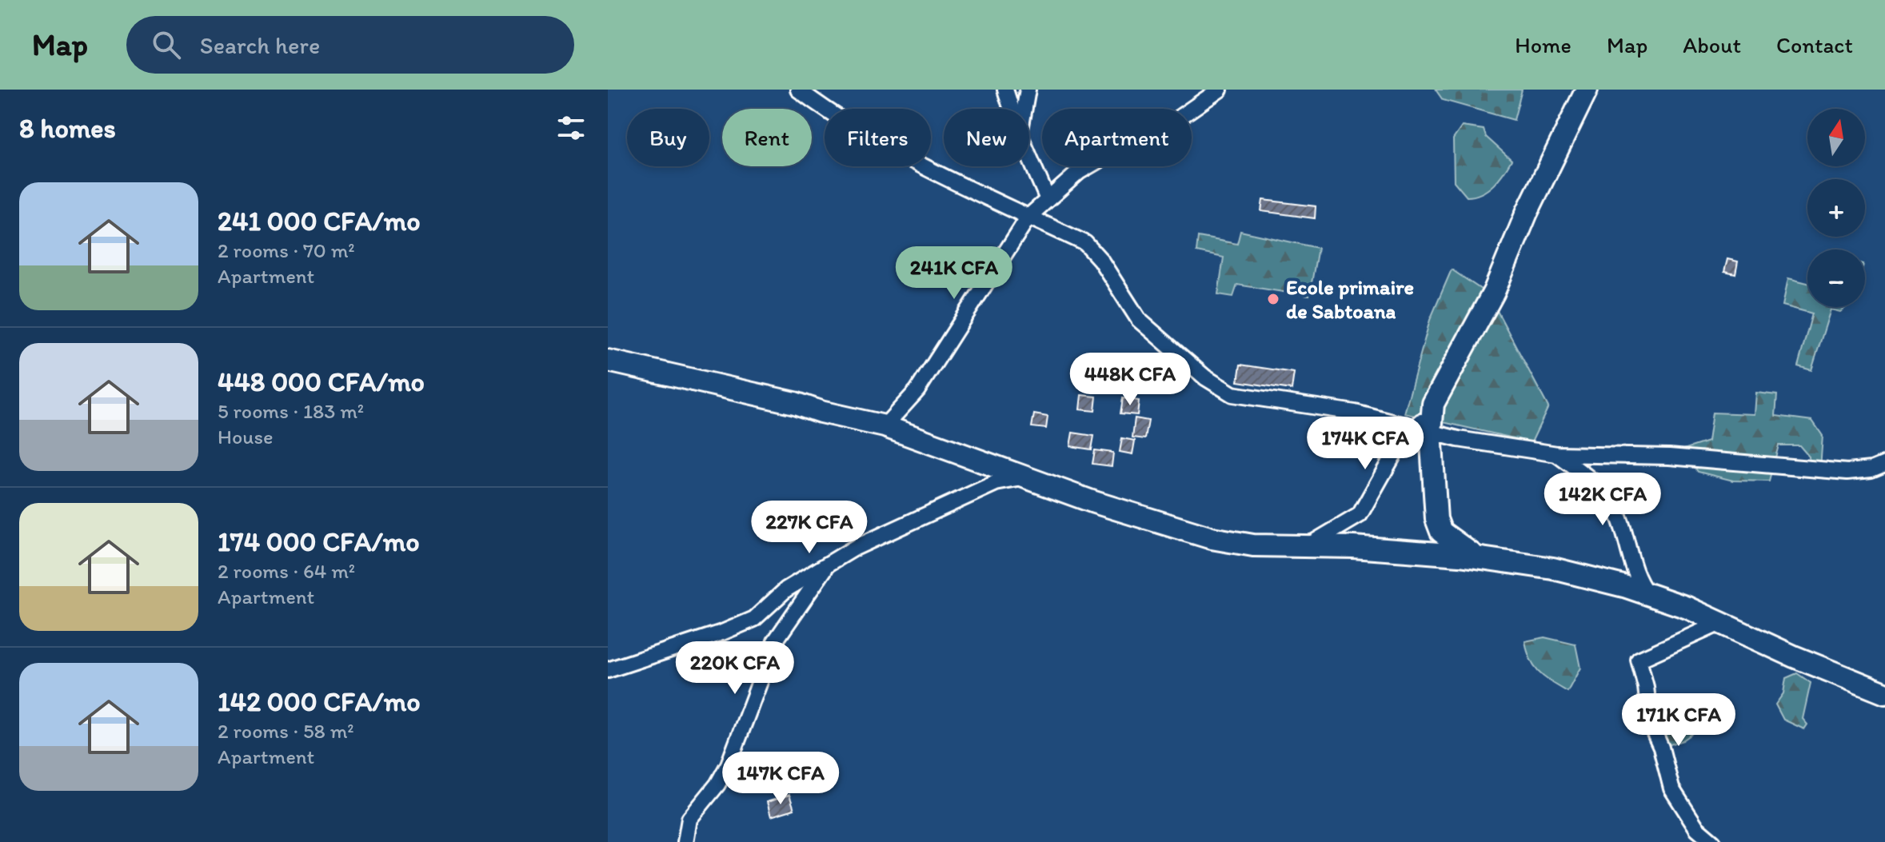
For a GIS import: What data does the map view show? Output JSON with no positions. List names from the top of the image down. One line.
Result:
{"places":["Ecole primaire de Sabtoana"],"north":"top","page":{"header":"Map","search":"Search here","nav":["Home","Map","About","Contact"],"heading":"8 homes","map_buttons":["+","−"],"chip":["Buy","Rent","Filters","New","Apartment"],"list":[{"name":"241 000 CFA/mo","note":"2 rooms · 70 m² · Apartment"},{"name":"448 000 CFA/mo","note":"5 rooms · 183 m² · House"},{"name":"174 000 CFA/mo","note":"2 rooms · 64 m² · Apartment"},{"name":"142 000 CFA/mo","note":"2 rooms · 58 m² · Apartment"}],"price":["241K CFA","448K CFA","174K CFA","142K CFA","227K CFA","220K CFA","171K CFA","147K CFA"]}}
